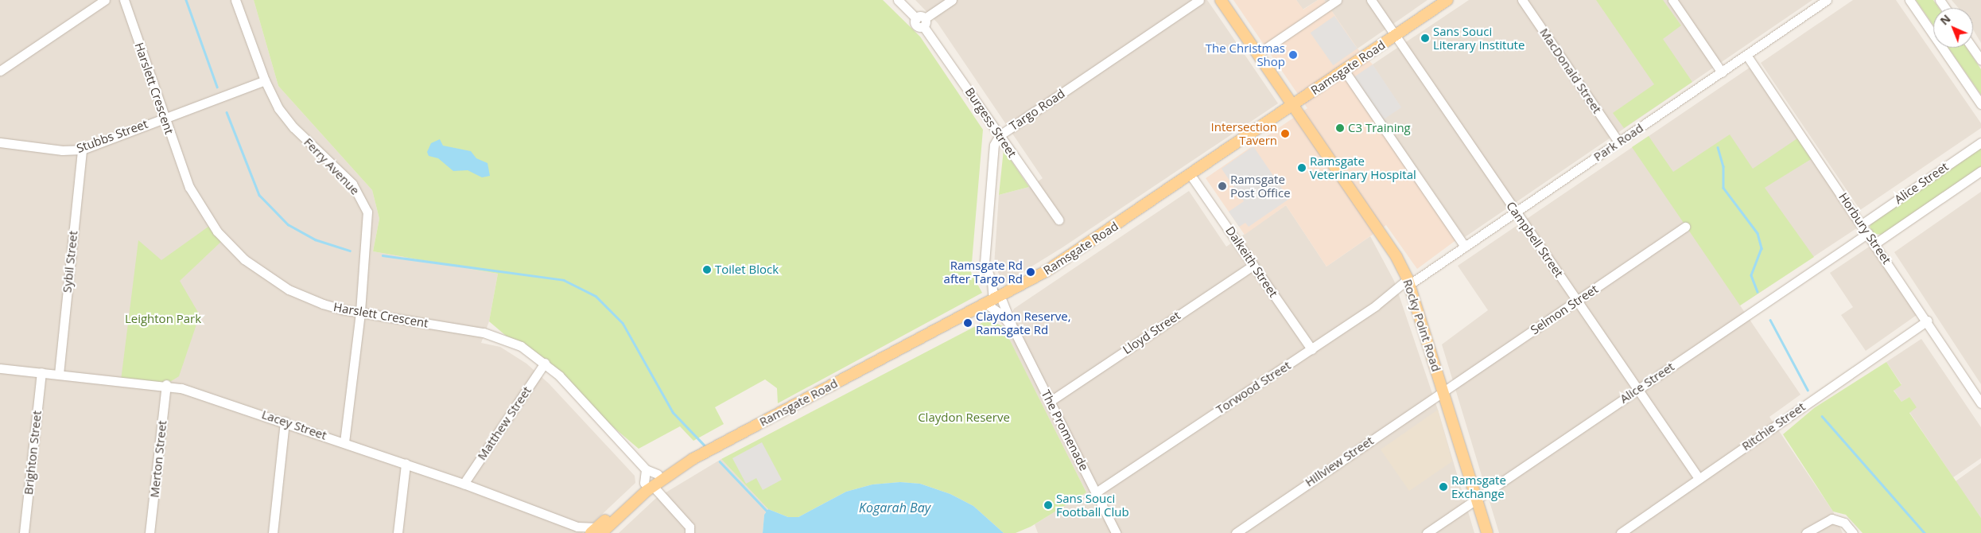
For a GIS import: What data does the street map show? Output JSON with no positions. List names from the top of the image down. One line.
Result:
{"streets":{"main road":["Ramsgate Road","Rocky Point Road"],"street":["MacDonald Street","Harslett Crescent","Targo Road","Burgess Street","Stubbs Street","Park Road","Ferry Avenue","Alice Street","Horbury Street","Campbell Street","Sybil Street","Dalkeith Street","Selmon Street","Lloyd Street","Torwood Street","Matthew Street","Lacey Street","Ritchie Street","The Promenade","Brighton Street","Merton Street","Hillview Street"]},"crossings":[["Ramsgate Road","Harslett Crescent"],["Ramsgate Road","Targo Road"],["Ramsgate Road","Campbell Street"],["Ramsgate Road","Dalkeith Street"],["Ramsgate Road","Rocky Point Road"],["Ramsgate Road","Lacey Street"],["Ramsgate Road","The Promenade"],["MacDonald Street","Park Road"],["Harslett Crescent","Stubbs Street"],["Harslett Crescent","Ferry Avenue"],["Harslett Crescent","Matthew Street"],["Targo Road","Burgess Street"],["Targo Road","The Promenade"],["Stubbs Street","Ferry Avenue"],["Stubbs Street","Sybil Street"],["Park Road","Horbury Street"],["Park Road","Campbell Street"],["Park Road","Rocky Point Road"],["Park Road","Torwood Street"],["Ferry Avenue","Lacey Street"],["Alice Street","Horbury Street"],["Alice Street","Campbell Street"],["Alice Street","Rocky Point Road"],["Horbury Street","Ritchie Street"],["Campbell Street","Selmon Street"],["Campbell Street","Ritchie Street"],["Sybil Street","Lacey Street"],["Dalkeith Street","Lloyd Street"],["Dalkeith Street","Torwood Street"],["Selmon Street","Rocky Point Road"],["Selmon Street","Hillview Street"],["Rocky Point Road","Torwood Street"],["Rocky Point Road","Hillview Street"],["Lloyd Street","The Promenade"],["Torwood Street","The Promenade"],["Matthew Street","Lacey Street"],["Lacey Street","Brighton Street"],["Lacey Street","Merton Street"]],"water":["Kogarah Bay"],"parks":["Leighton Park","Claydon Reserve"],"places":["Sans Souci Literary Institute","The Christmas Shop","C3 Training","Intersection Tavern","Ramsgate Veterinary Hospital","Ramsgate Post Office","Toilet Block","Ramsgate Rd after Targo Rd","Claydon Reserve, Ramsgate Rd","Ramsgate Exchange","Sans Souci Football Club"],"north":"top left"}
